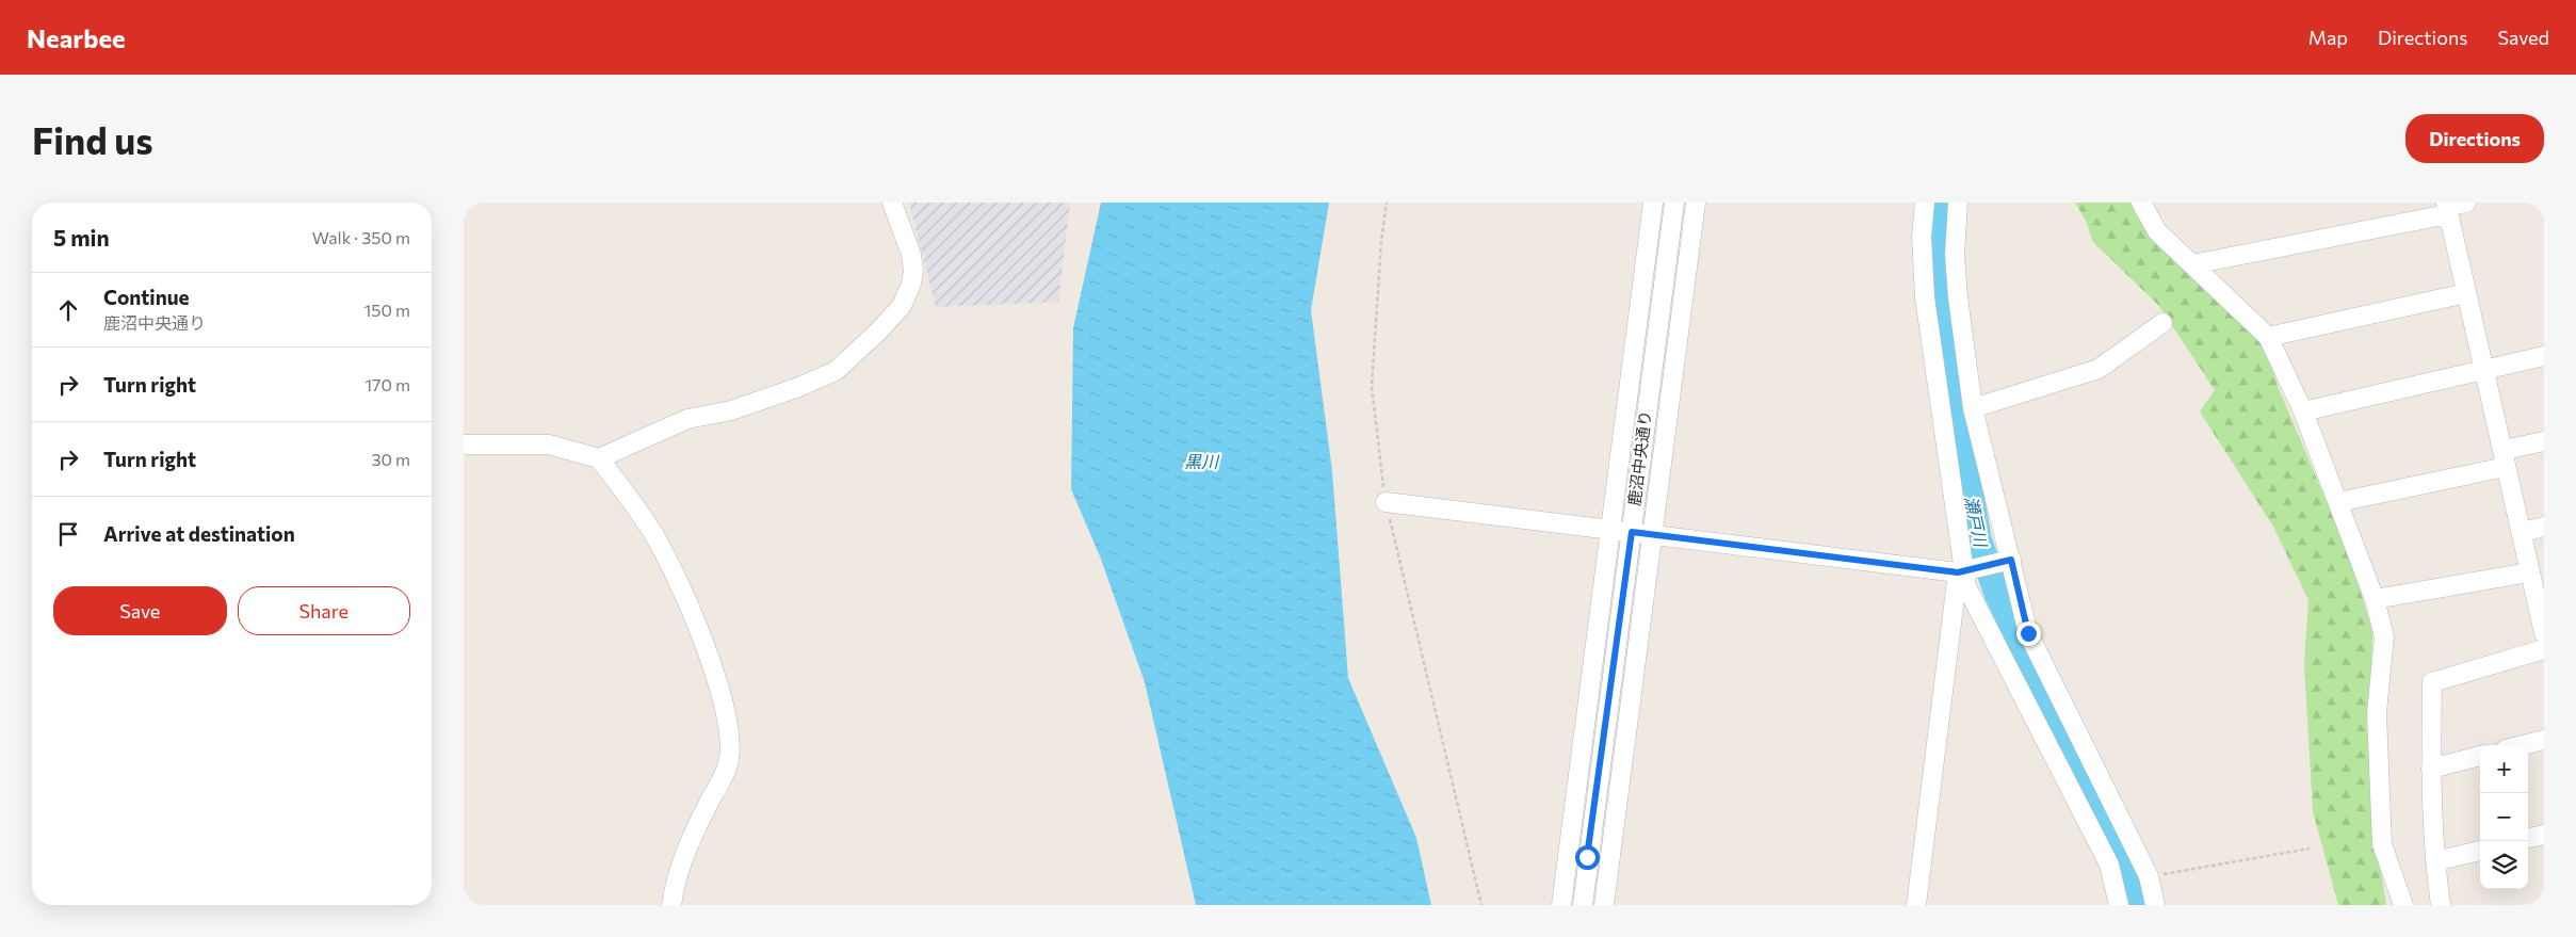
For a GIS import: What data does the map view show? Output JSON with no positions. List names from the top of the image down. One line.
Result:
{"streets":{"street":["鹿沼中央通り"]},"water":["黒川","瀬戸川"],"page":{"header":"Nearbee","nav":["Map","Directions","Saved"],"buttons":["Directions",["Save","Share"]],"title":"Find us","heading":["5 min","Walk · 350 m"],"list":[["Continue","鹿沼中央通り","150 m"],["Turn right","170 m"],["Turn right","30 m"],"Arrive at destination"],"map_buttons":["+","−"]}}
